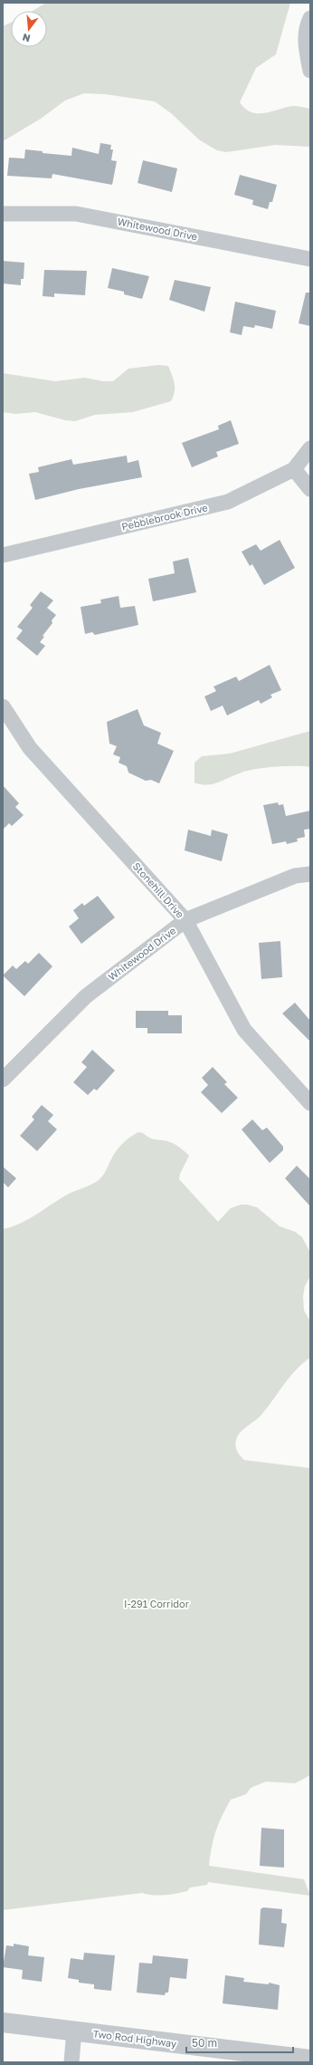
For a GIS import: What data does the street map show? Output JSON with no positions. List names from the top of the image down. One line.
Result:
{"streets":{"street":["Whitewood Drive","Pebblebrook Drive","Stonehill Drive","Two Rod Highway"]},"crossings":[["Whitewood Drive","Stonehill Drive"]],"parks":["I-291 Corridor"],"scale_bar":"50 m","north":"bottom"}
